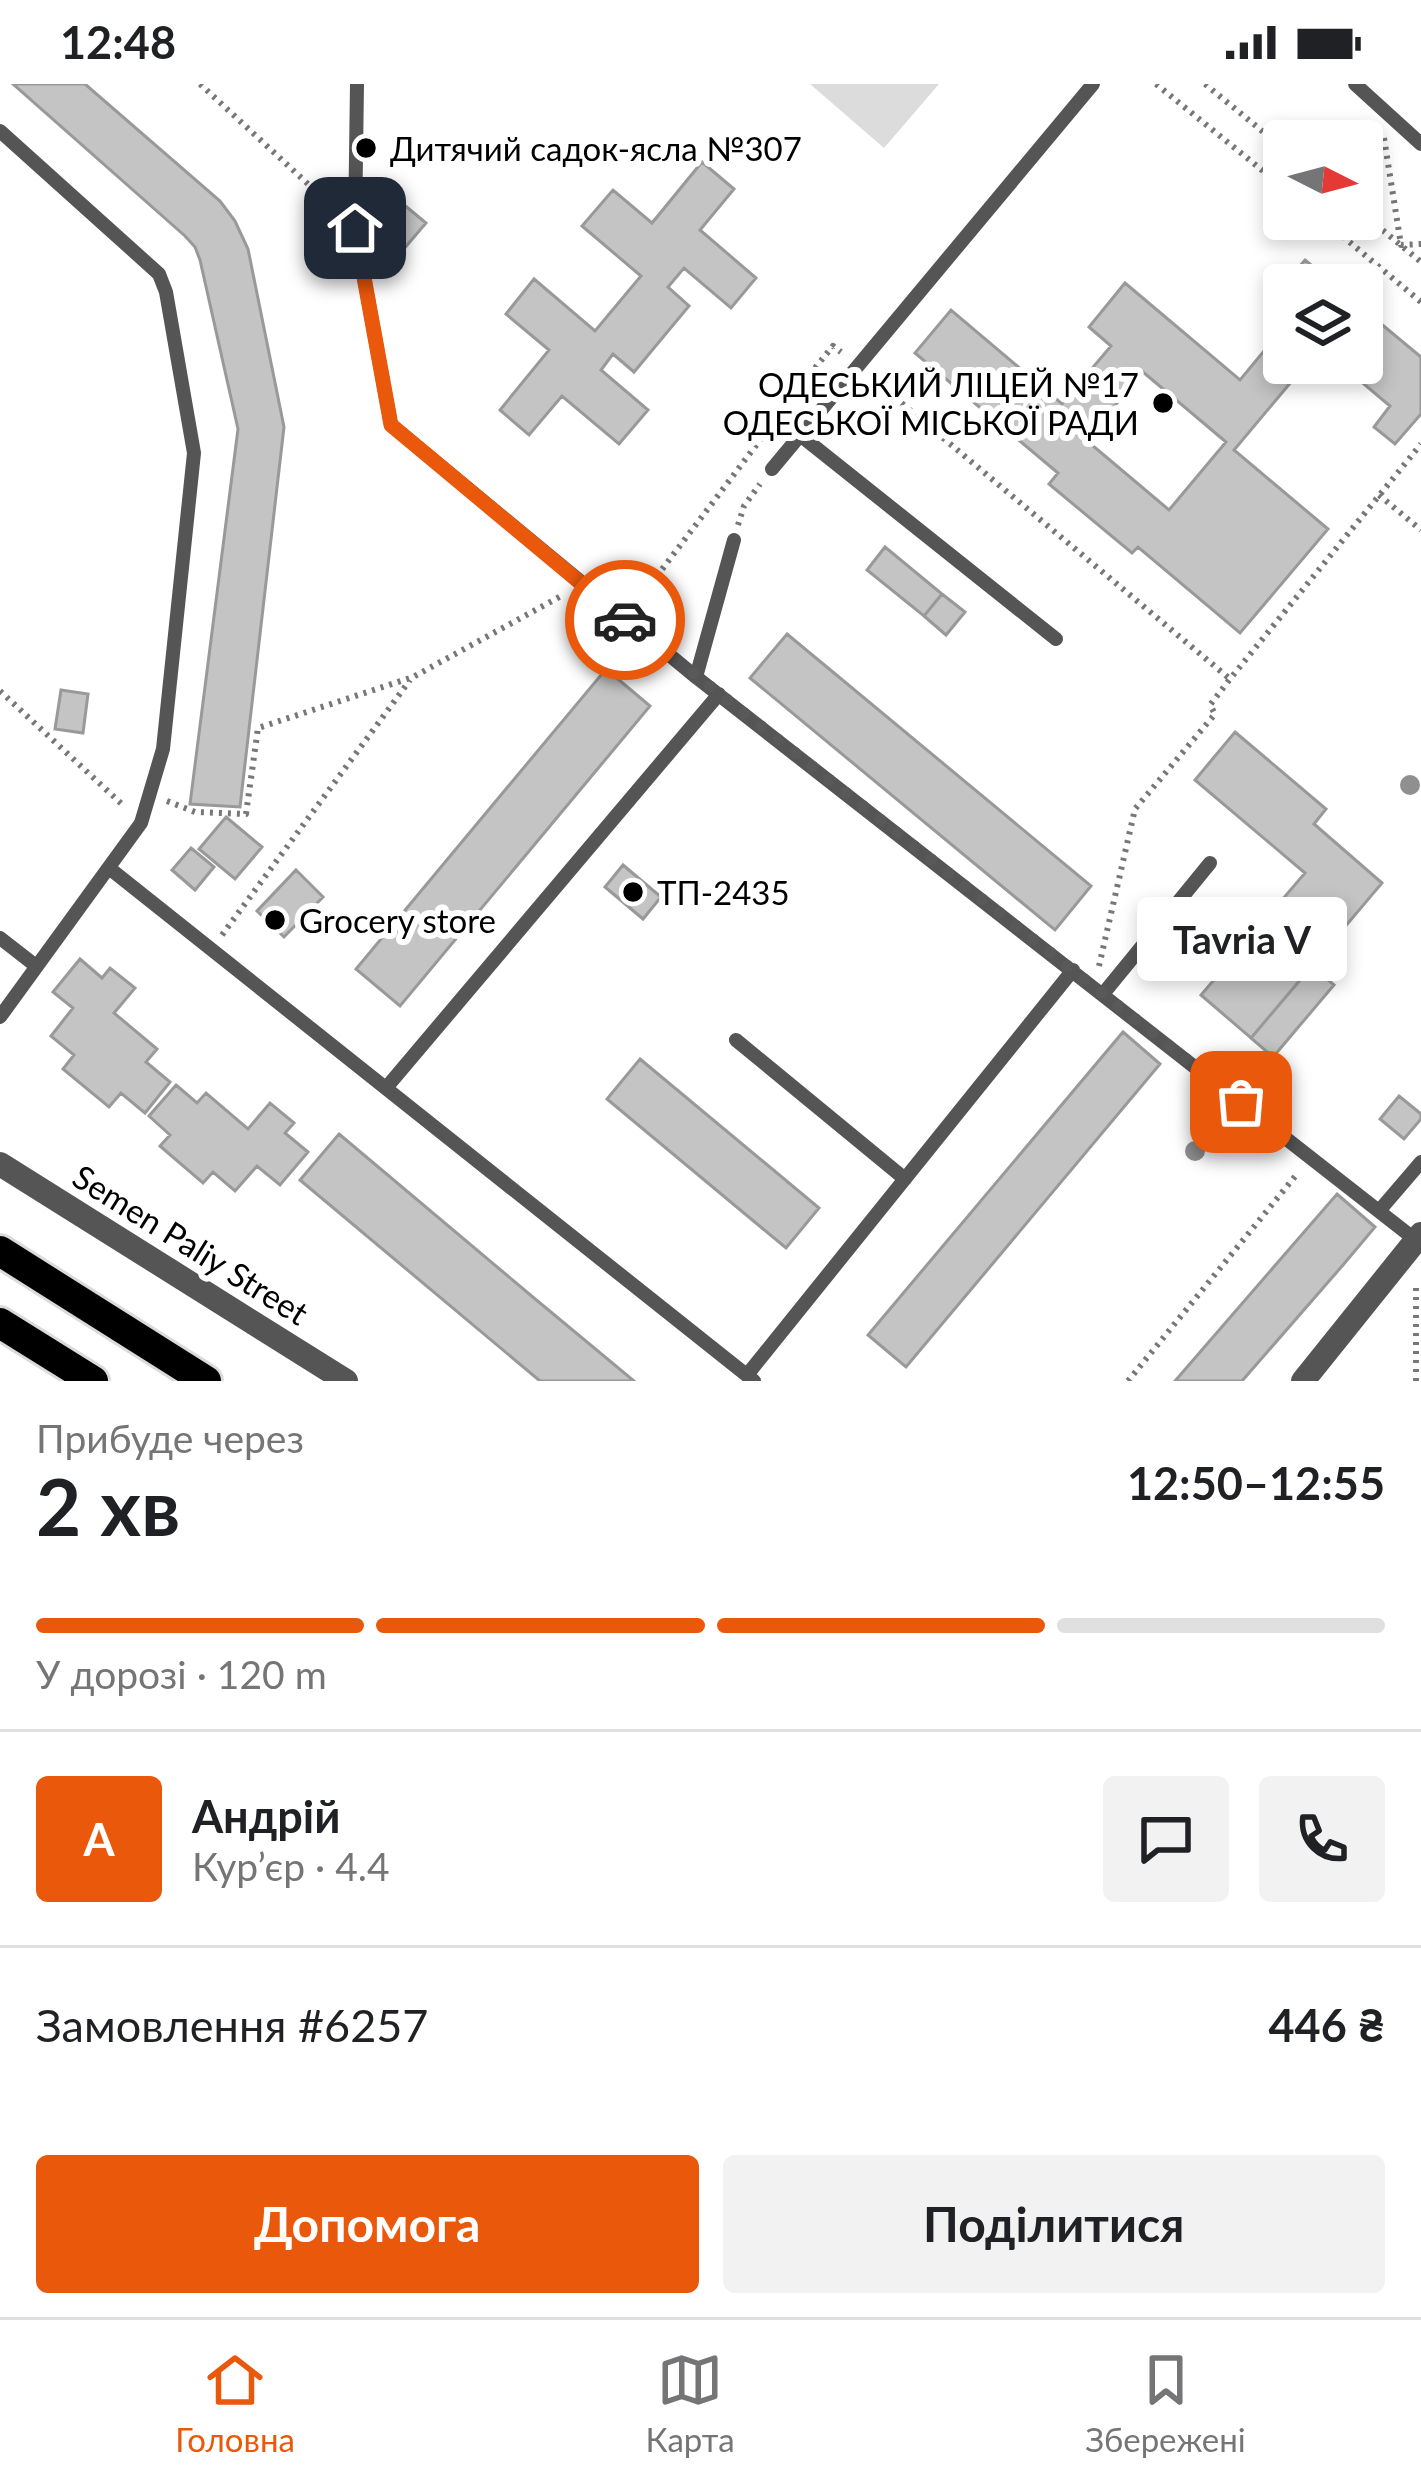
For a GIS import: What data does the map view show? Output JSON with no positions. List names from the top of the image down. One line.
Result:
{"streets":{"street":["Semen Paliy Street"]},"places":["Дитячий садок-ясла №307","ОДЕСЬКИЙ ЛІЦЕЙ №17 ОДЕСЬКОЇ МІСЬКОЇ РАДИ","ТП-2435","Grocery store","Tavria V"],"north":"right","page":{"status":"12:48","bubble":"Tavria V","heading":["2 хв","Прибуде через","12:50–12:55"],"panel":["Андрій","Кур’єр · 4.4","Замовлення #6257","446 ₴"],"bar":"У дорозі · 120 m","round":"А","buttons":["Допомога","Поділитися"],"tabs":["Головна","Карта","Збережені"]}}
